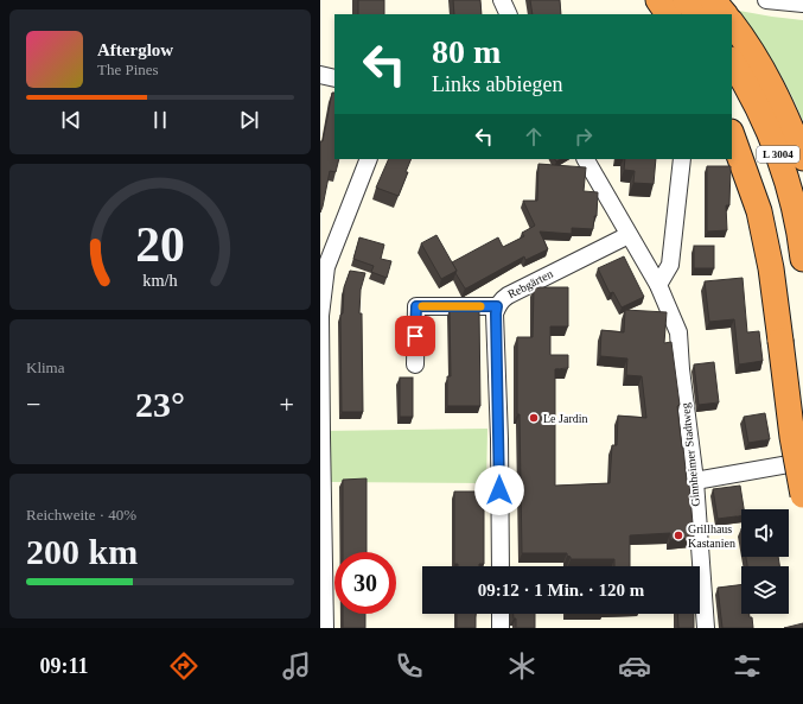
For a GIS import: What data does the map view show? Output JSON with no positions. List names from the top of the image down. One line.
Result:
{"streets":{"highway":["L 3004"],"street":["Rebgärten","Ginnheimer Stadtweg"]},"crossings":[["Rebgärten","Ginnheimer Stadtweg"]],"places":["Le Jardin","Grillhaus Kastanien"],"page":{"turn":["80 m","Links abbiegen"],"song":["Afterglow","The Pines"],"tile":["Klima",["Reichweite · 40%","200 km"]],"heat":["−","23°","+"],"limit":"30","trip":"09:12 · 1 Min. · 120 m","tabs":"09:11","gauge":["20","km/h"]}}
